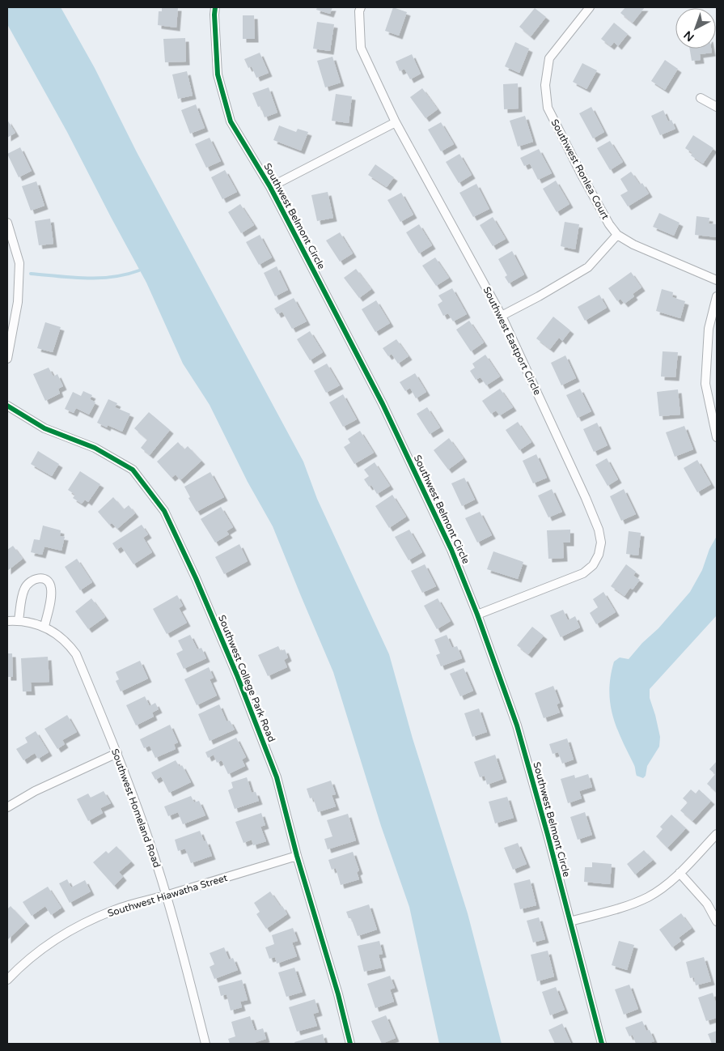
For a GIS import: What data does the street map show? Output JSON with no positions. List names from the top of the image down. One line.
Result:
{"streets":{"street":["Southwest Ronlea Court","Southwest Belmont Circle","Southwest Eastport Circle","Southwest College Park Road","Southwest Homeland Road","Southwest Hiawatha Street"]},"crossings":[["Southwest Belmont Circle","Southwest Eastport Circle"],["Southwest College Park Road","Southwest Hiawatha Street"],["Southwest Homeland Road","Southwest Hiawatha Street"]],"north":"bottom left"}
